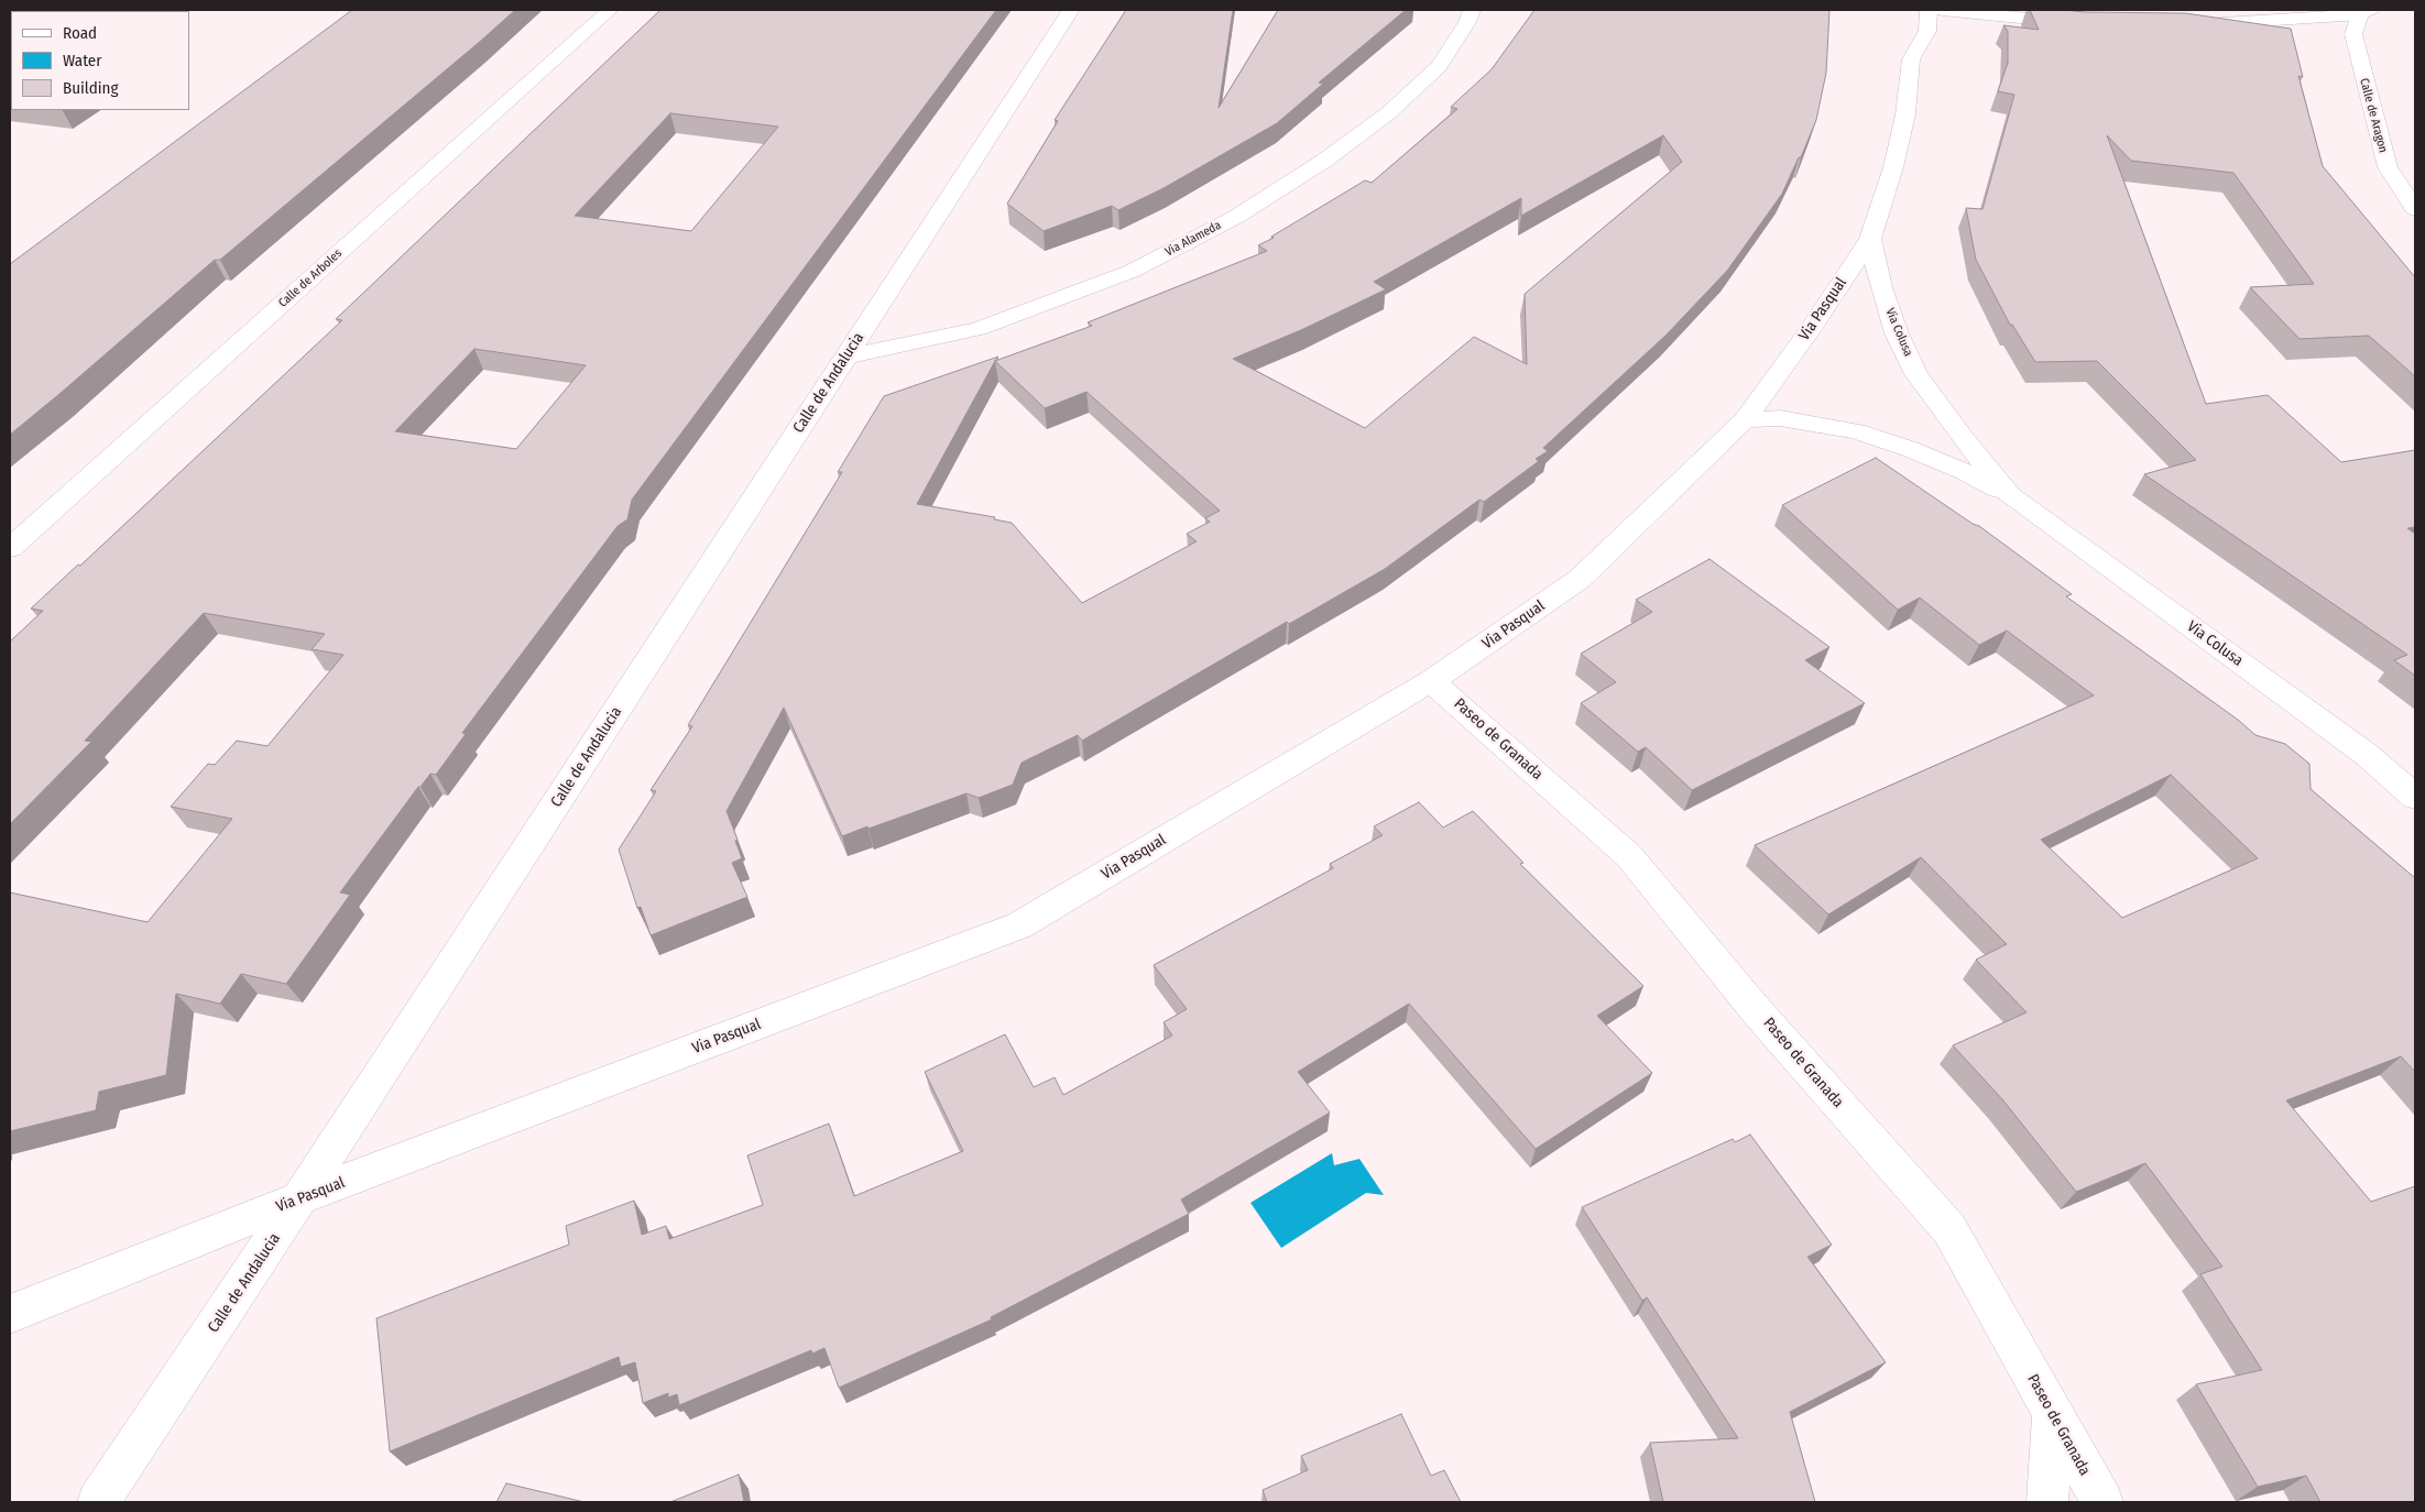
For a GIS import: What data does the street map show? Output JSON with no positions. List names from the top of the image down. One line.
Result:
{"streets":{"street":["Calle de Aragon","Via Alameda","Calle de Arboles","Via Pasqual","Via Colusa","Calle de Andalucia","Paseo de Granada"]},"crossings":[["Via Alameda","Calle de Andalucia"],["Via Pasqual","Via Colusa"],["Via Pasqual","Calle de Andalucia"],["Via Pasqual","Paseo de Granada"]],"legend":["Road","Water","Building"]}
